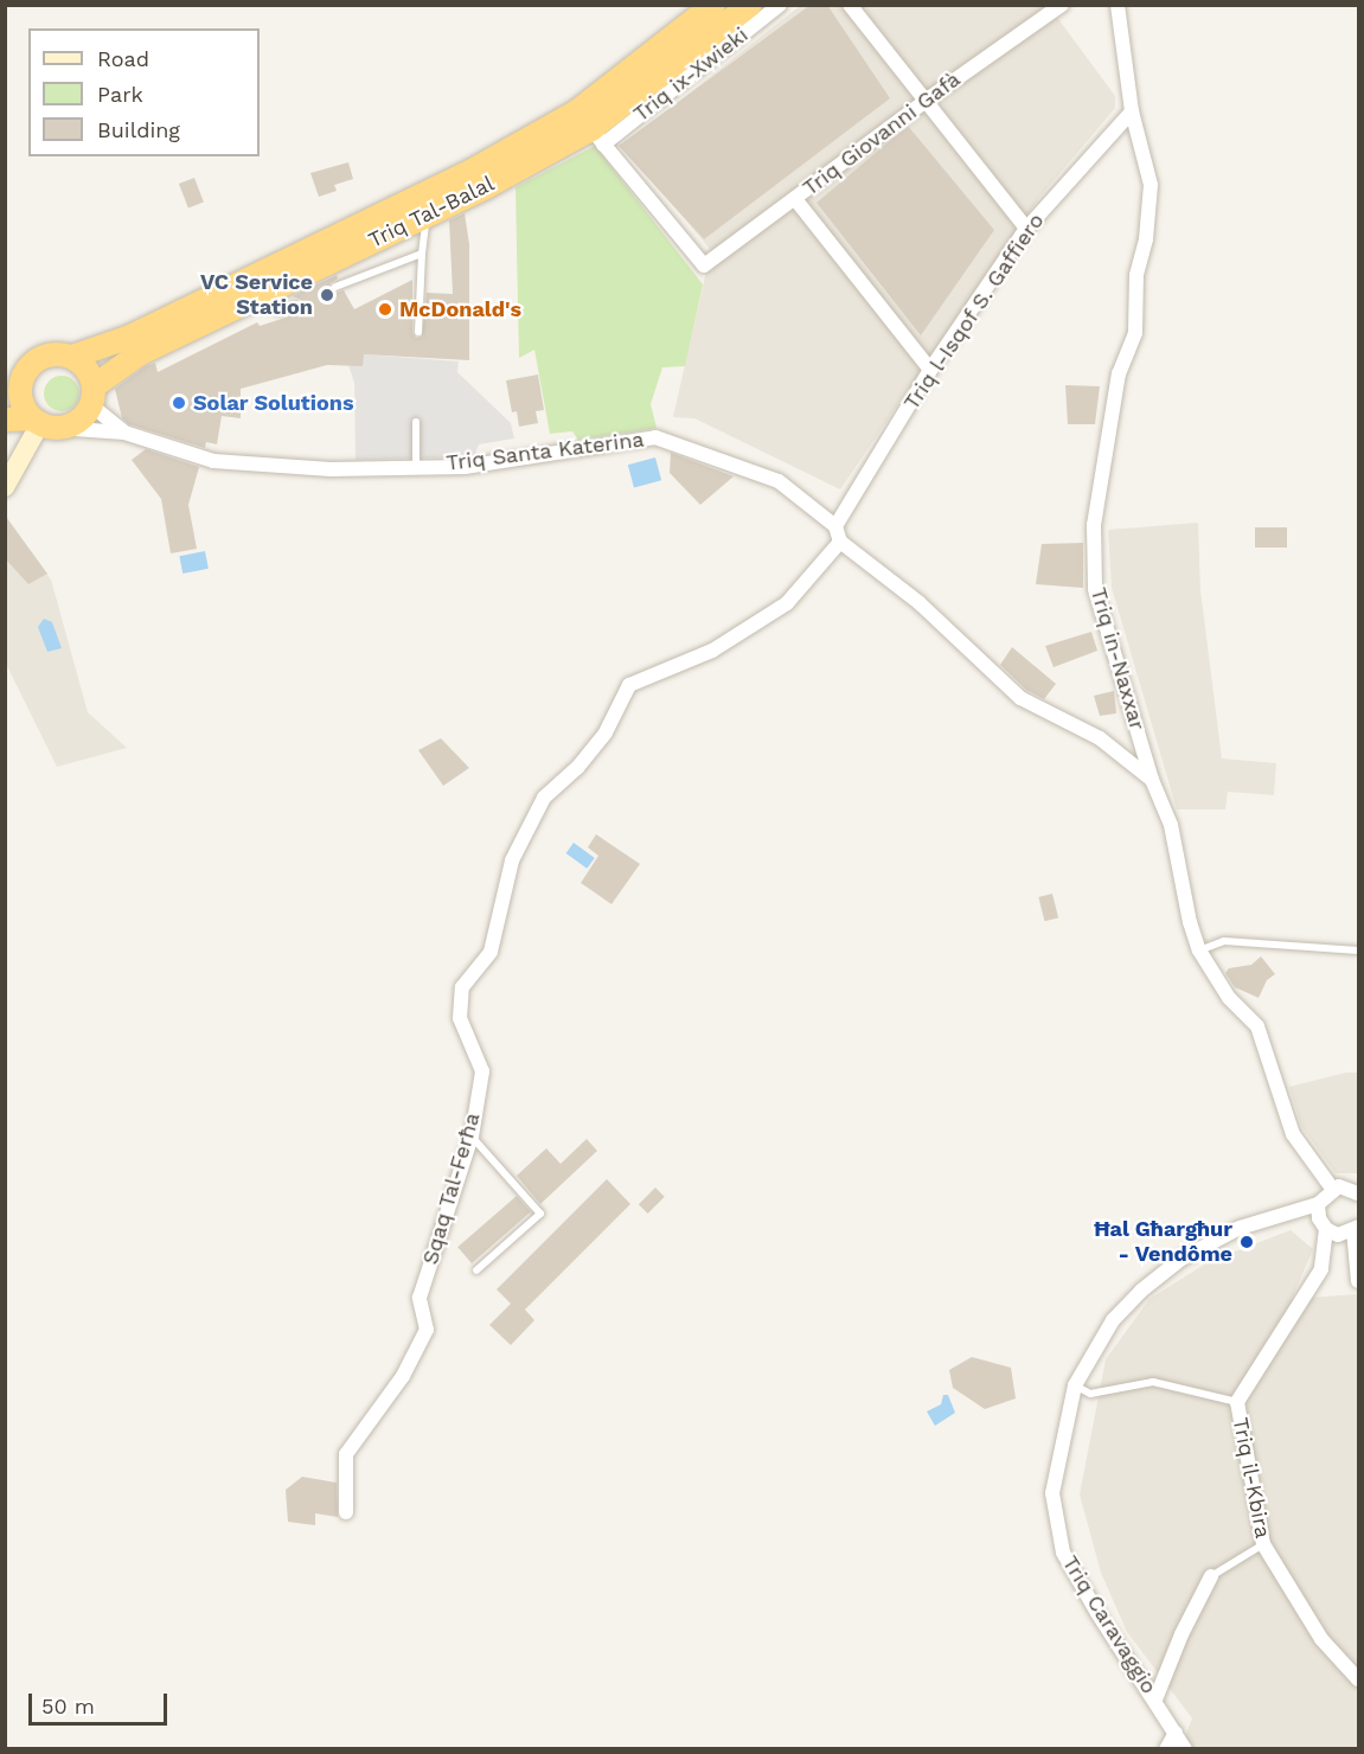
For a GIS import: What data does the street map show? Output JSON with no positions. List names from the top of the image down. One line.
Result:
{"streets":{"highway":["Triq Tal-Balal"],"street":["Triq ix-Xwieki","Triq Giovanni Gafà","Triq l-Isqof S. Gaffiero","Triq Santa Katerina","Triq in-Naxxar","Sqaq Tal-Ferħa","Triq il-Kbira","Triq Caravaggio"]},"crossings":[["Triq ix-Xwieki","Triq Giovanni Gafà"],["Triq ix-Xwieki","Triq Tal-Balal"],["Triq Giovanni Gafà","Triq Tal-Balal"],["Triq Tal-Balal","Triq Santa Katerina"],["Triq l-Isqof S. Gaffiero","Triq Santa Katerina"],["Triq l-Isqof S. Gaffiero","Triq in-Naxxar"]],"places":["VC Service Station","McDonald's","Solar Solutions","Ħal Għargħur - Vendôme"],"legend":["Road","Park","Building"],"scale_bar":"50 m"}
